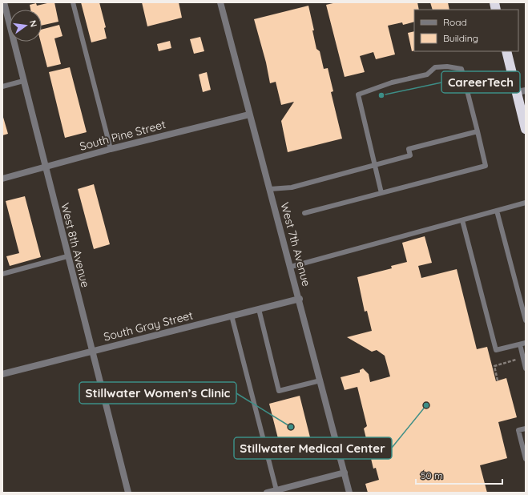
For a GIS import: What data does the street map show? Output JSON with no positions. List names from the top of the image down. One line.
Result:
{"streets":{"street":["South Pine Street","West 7th Avenue","West 8th Avenue","South Gray Street"]},"crossings":[["South Pine Street","West 7th Avenue"],["South Pine Street","West 8th Avenue"],["West 7th Avenue","South Gray Street"],["West 8th Avenue","South Gray Street"]],"places":["CareerTech","Stillwater Medical Center","Stillwater Women’s Clinic"],"legend":["Road","Building"],"scale_bar":"50 m","north":"right"}
